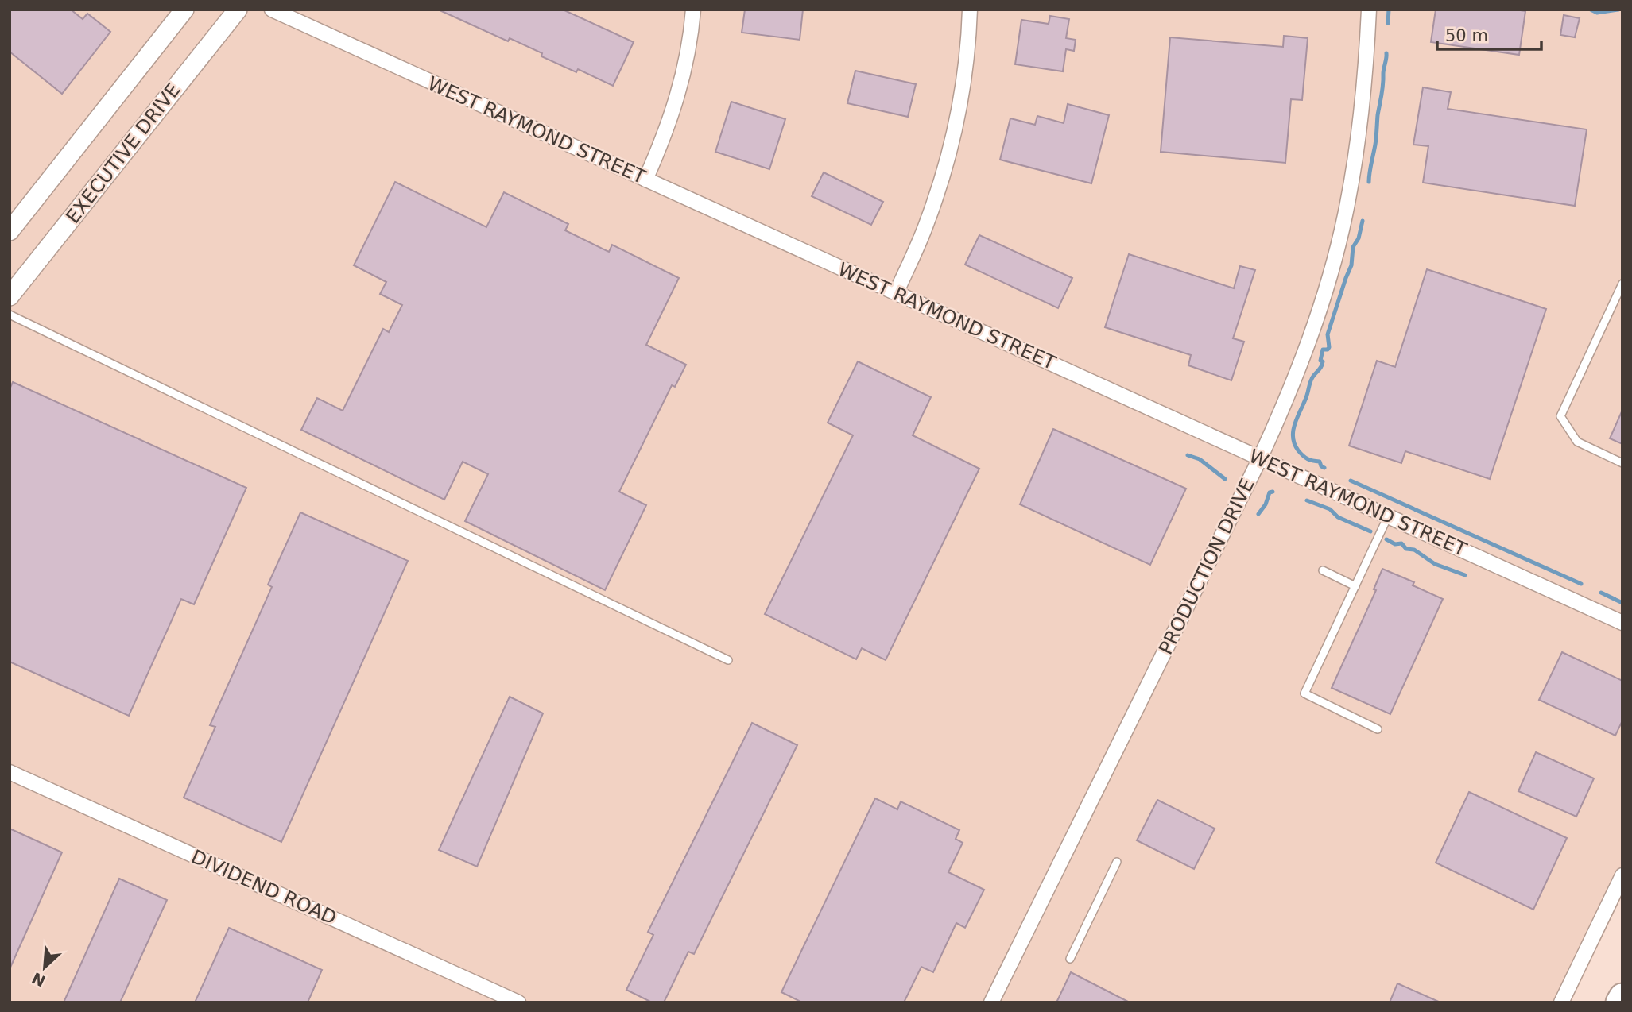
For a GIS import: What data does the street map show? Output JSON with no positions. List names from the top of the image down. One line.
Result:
{"streets":{"street":["WEST RAYMOND STREET","EXECUTIVE DRIVE","PRODUCTION DRIVE","DIVIDEND ROAD"]},"crossings":[["WEST RAYMOND STREET","PRODUCTION DRIVE"]],"scale_bar":"50 m","north":"bottom left"}
